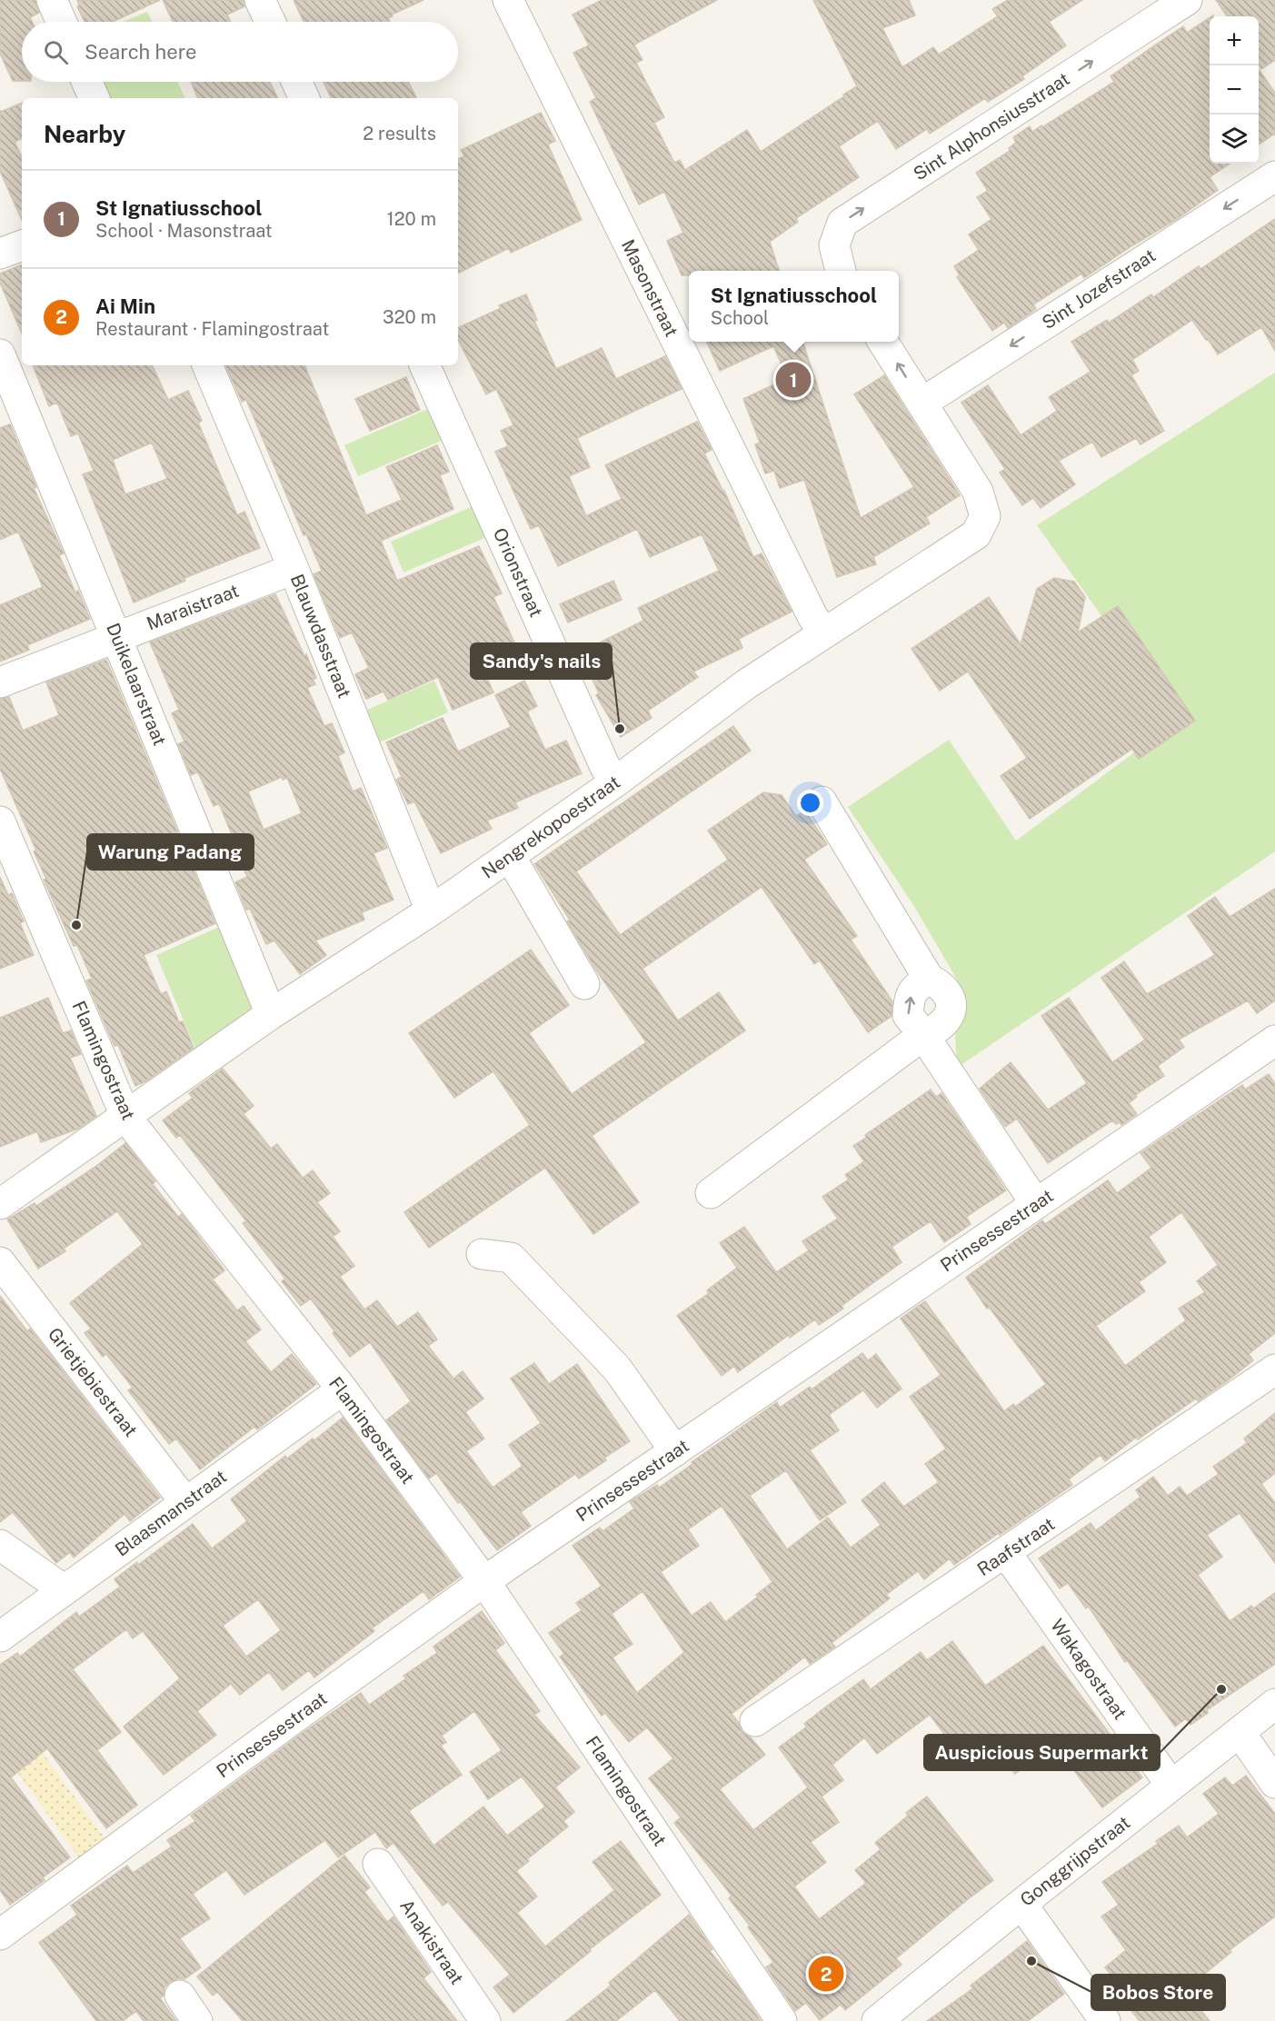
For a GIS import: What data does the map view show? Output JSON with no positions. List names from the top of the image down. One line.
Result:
{"streets":{"street":["Sint Alphonsiusstraat","Masonstraat","Sint Jozefstraat","Orionstraat","Maraistraat","Blauwdasstraat","Duikelaarstraat","Nengrekopoestraat","Flamingostraat","Prinsessestraat","Grietjebiestraat","Blaasmanstraat","Raafstraat","Wakagostraat","Gonggrijpstraat","Anakistraat"]},"crossings":[["Masonstraat","Nengrekopoestraat"],["Sint Jozefstraat","Nengrekopoestraat"],["Orionstraat","Nengrekopoestraat"],["Maraistraat","Blauwdasstraat"],["Maraistraat","Duikelaarstraat"],["Blauwdasstraat","Nengrekopoestraat"],["Duikelaarstraat","Nengrekopoestraat"],["Nengrekopoestraat","Flamingostraat"],["Flamingostraat","Prinsessestraat"],["Flamingostraat","Blaasmanstraat"],["Grietjebiestraat","Blaasmanstraat"],["Raafstraat","Wakagostraat"],["Wakagostraat","Gonggrijpstraat"]],"one_way":["Sint Alphonsiusstraat","Sint Jozefstraat"],"places":["Sandy's nails","Warung Padang","Auspicious Supermarkt","Bobos Store"],"page":{"map_buttons":["+","−"],"search":"Search here","heading":["Nearby","2 results"],"list":[{"mark":"1","name":"St Ignatiusschool","note":"School · Masonstraat","value":"120 m"},{"mark":"2","name":"Ai Min","note":"Restaurant · Flamingostraat","value":"320 m"}],"popup":["St Ignatiusschool","School"],"pins":["1","2"]}}
